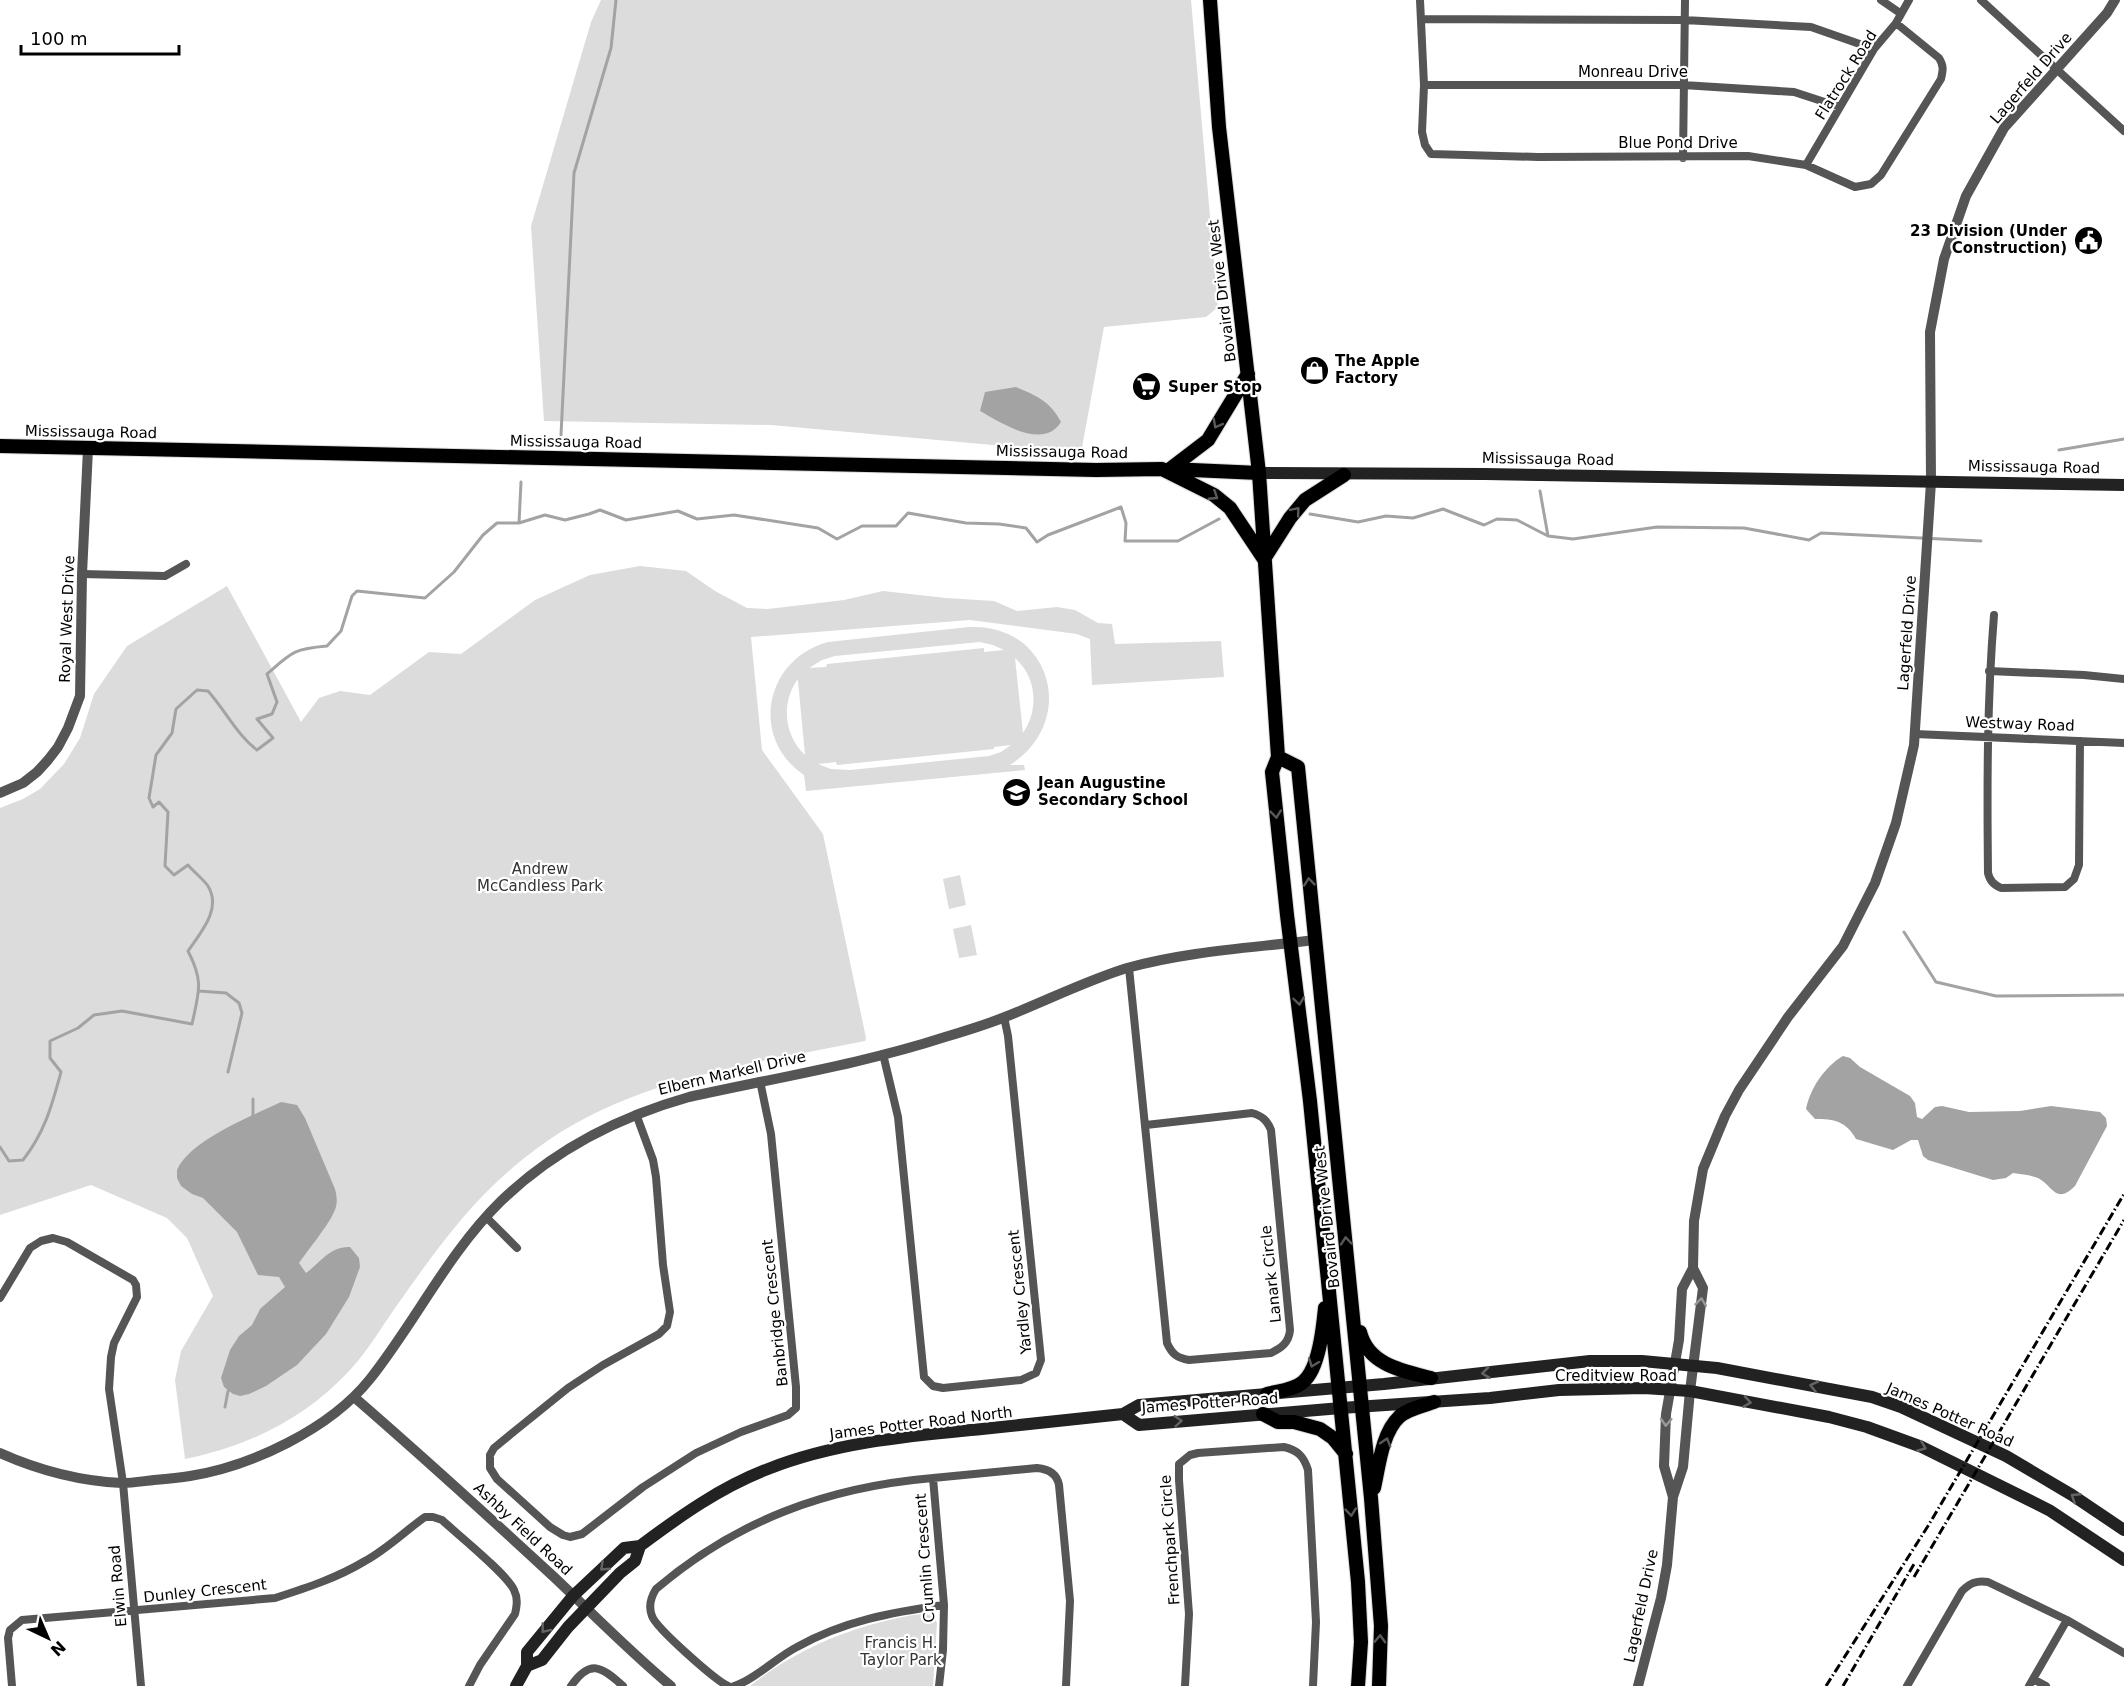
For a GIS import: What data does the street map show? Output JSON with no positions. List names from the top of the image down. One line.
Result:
{"streets":{"main road":["Bovaird Drive West","Mississauga Road","Creditview Road","James Potter Road","James Potter Road North"],"street":["Monreau Drive","Flatrock Road","Lagerfeld Drive","Blue Pond Drive","Royal West Drive","Westway Road","Elbern Markell Drive","Lanark Circle","Yardley Crescent","Banbridge Crescent","Ashby Field Road","Frenchpark Circle","Crumlin Crescent","Elwin Road","Dunley Crescent"]},"crossings":[["Monreau Drive","Flatrock Road"],["Monreau Drive","Blue Pond Drive"],["Flatrock Road","Blue Pond Drive"],["Lagerfeld Drive","Mississauga Road"],["Lagerfeld Drive","Westway Road"],["Lagerfeld Drive","Creditview Road"],["Lagerfeld Drive","James Potter Road"],["Bovaird Drive West","Mississauga Road"],["Bovaird Drive West","Elbern Markell Drive"],["Bovaird Drive West","Creditview Road"],["Bovaird Drive West","James Potter Road"],["Mississauga Road","Royal West Drive"],["Elbern Markell Drive","Lanark Circle"],["Elbern Markell Drive","Yardley Crescent"],["Elbern Markell Drive","Banbridge Crescent"],["Elbern Markell Drive","Ashby Field Road"],["Elbern Markell Drive","Elwin Road"],["Creditview Road","James Potter Road"],["James Potter Road","James Potter Road North"],["Elwin Road","Dunley Crescent"]],"parks":["Andrew McCandless Park","Francis H. Taylor Park"],"places":{"public building":["23 Division (Under Construction)"],"shop":["The Apple Factory"],"supermarket":["Super Stop"],"school or university":["Jean Augustine Secondary School"]},"scale_bar":"100 m","north":"bottom right"}
